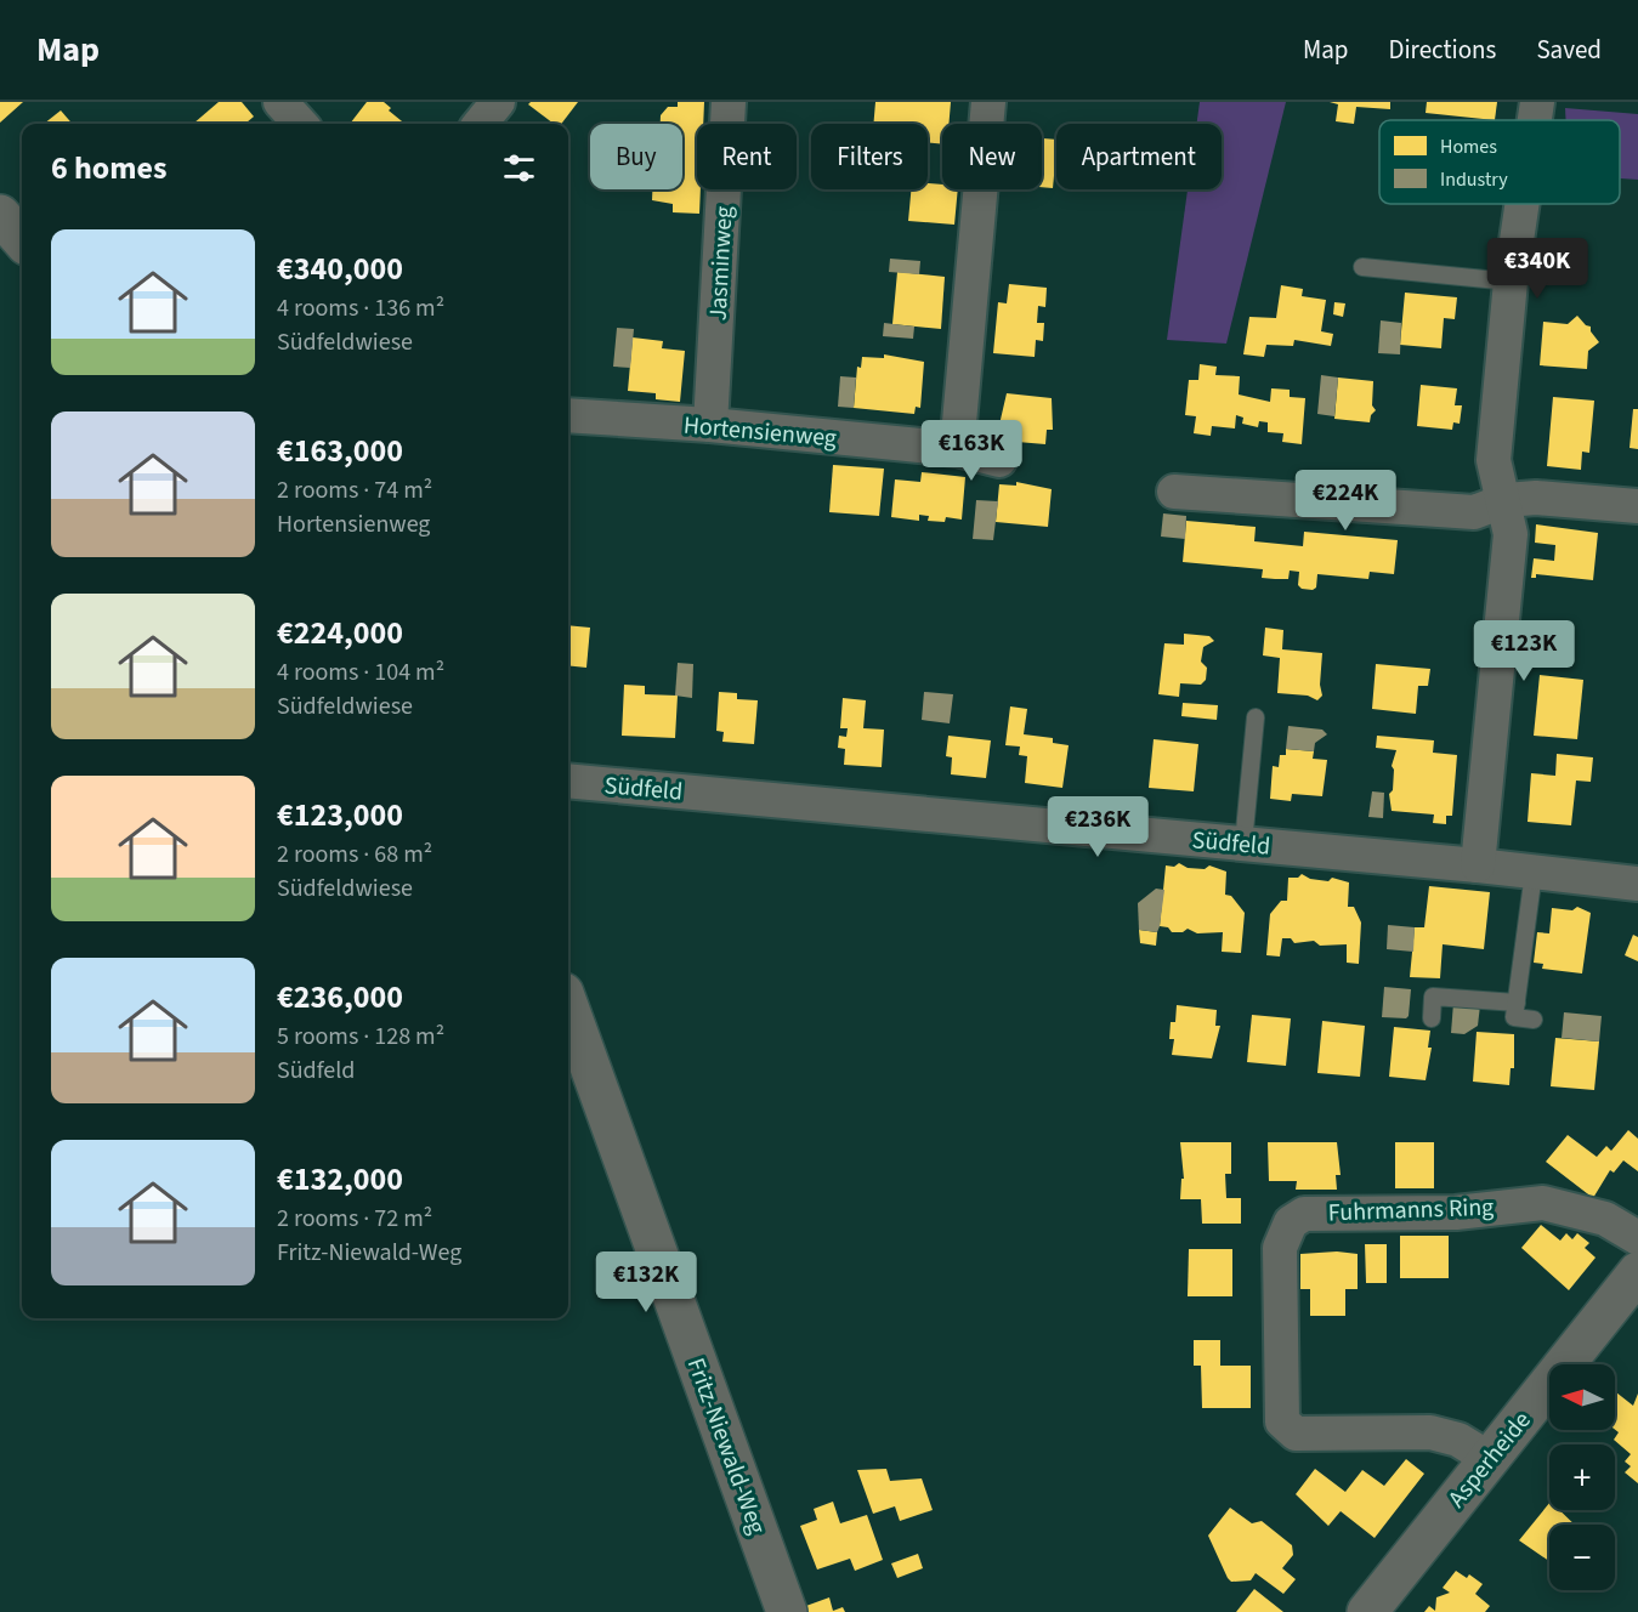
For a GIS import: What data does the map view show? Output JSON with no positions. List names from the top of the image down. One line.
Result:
{"streets":{"street":["Jasminweg","Hortensienweg","Südfeld","Fuhrmanns Ring","Fritz-Niewald-Weg","Asperheide"]},"crossings":[["Jasminweg","Hortensienweg"],["Fuhrmanns Ring","Asperheide"]],"legend":["Homes","Industry"],"north":"left","page":{"header":"Map","nav":["Map","Directions","Saved"],"chip":["Buy","Rent","Filters","New","Apartment"],"heading":"6 homes","list":[{"name":"€340,000","note":"4 rooms · 136 m² · Südfeldwiese"},{"name":"€163,000","note":"2 rooms · 74 m² · Hortensienweg"},{"name":"€224,000","note":"4 rooms · 104 m² · Südfeldwiese"},{"name":"€123,000","note":"2 rooms · 68 m² · Südfeldwiese"},{"name":"€236,000","note":"5 rooms · 128 m² · Südfeld"},{"name":"€132,000","note":"2 rooms · 72 m² · Fritz-Niewald-Weg"}],"price":["€340K","€163K","€224K","€123K","€236K","€132K"],"map_buttons":["+","−"]}}
